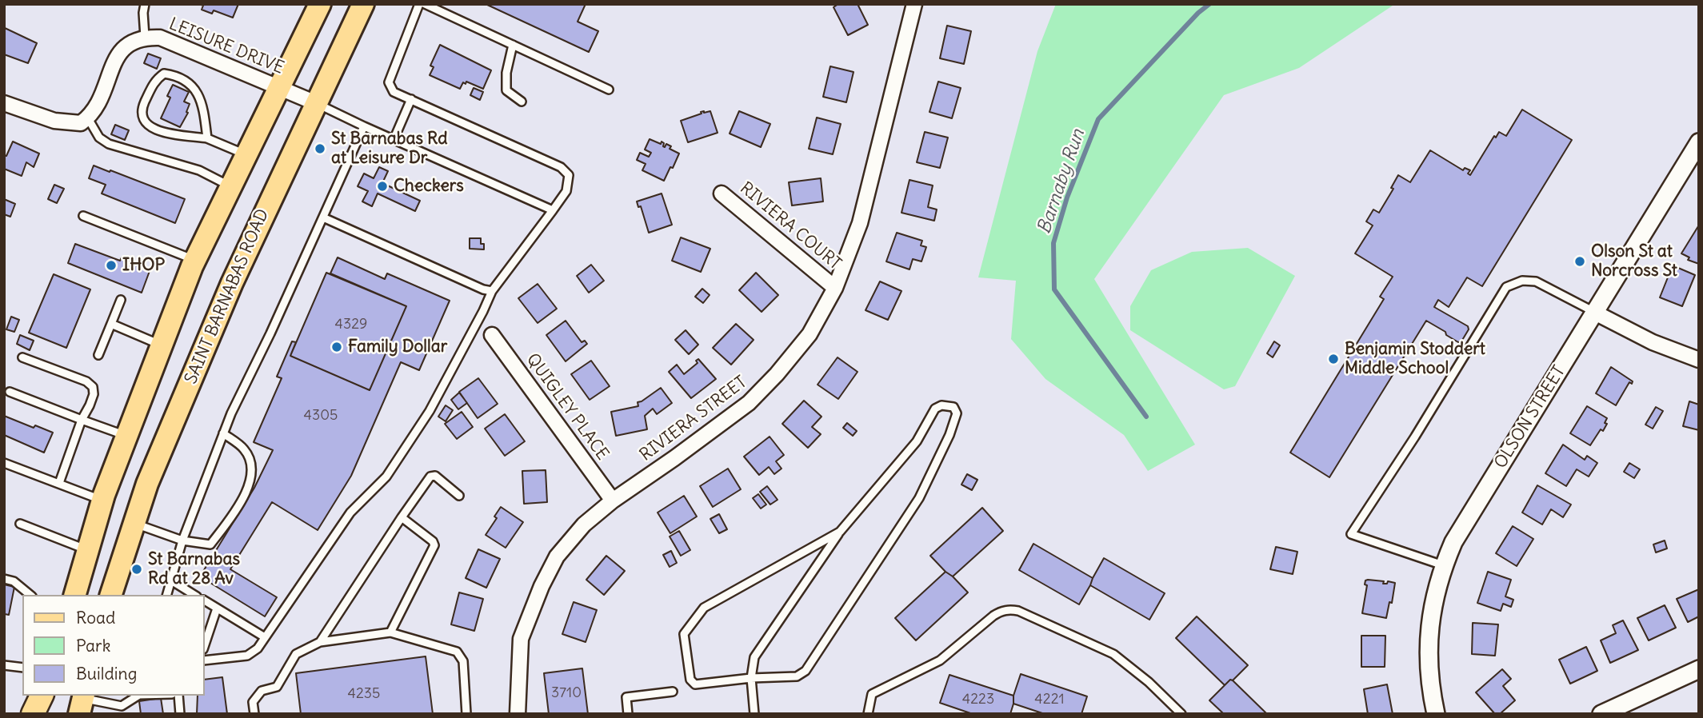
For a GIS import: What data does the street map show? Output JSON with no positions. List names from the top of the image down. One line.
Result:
{"streets":{"main road":["SAINT BARNABAS ROAD"],"street":["LEISURE DRIVE","RIVIERA COURT","QUIGLEY PLACE","OLSON STREET","RIVIERA STREET"]},"crossings":[["LEISURE DRIVE","SAINT BARNABAS ROAD"],["RIVIERA COURT","RIVIERA STREET"],["QUIGLEY PLACE","RIVIERA STREET"]],"water":["Barnaby Run"],"places":["St Barnabas Rd at Leisure Dr","Checkers","Olson St at Norcross St","IHOP","Family Dollar","Benjamin Stoddert Middle School","St Barnabas Rd at 28 Av"],"house_numbers":["4329","4305","3710","4235","4223","4221"],"legend":["Road","Park","Building"]}
